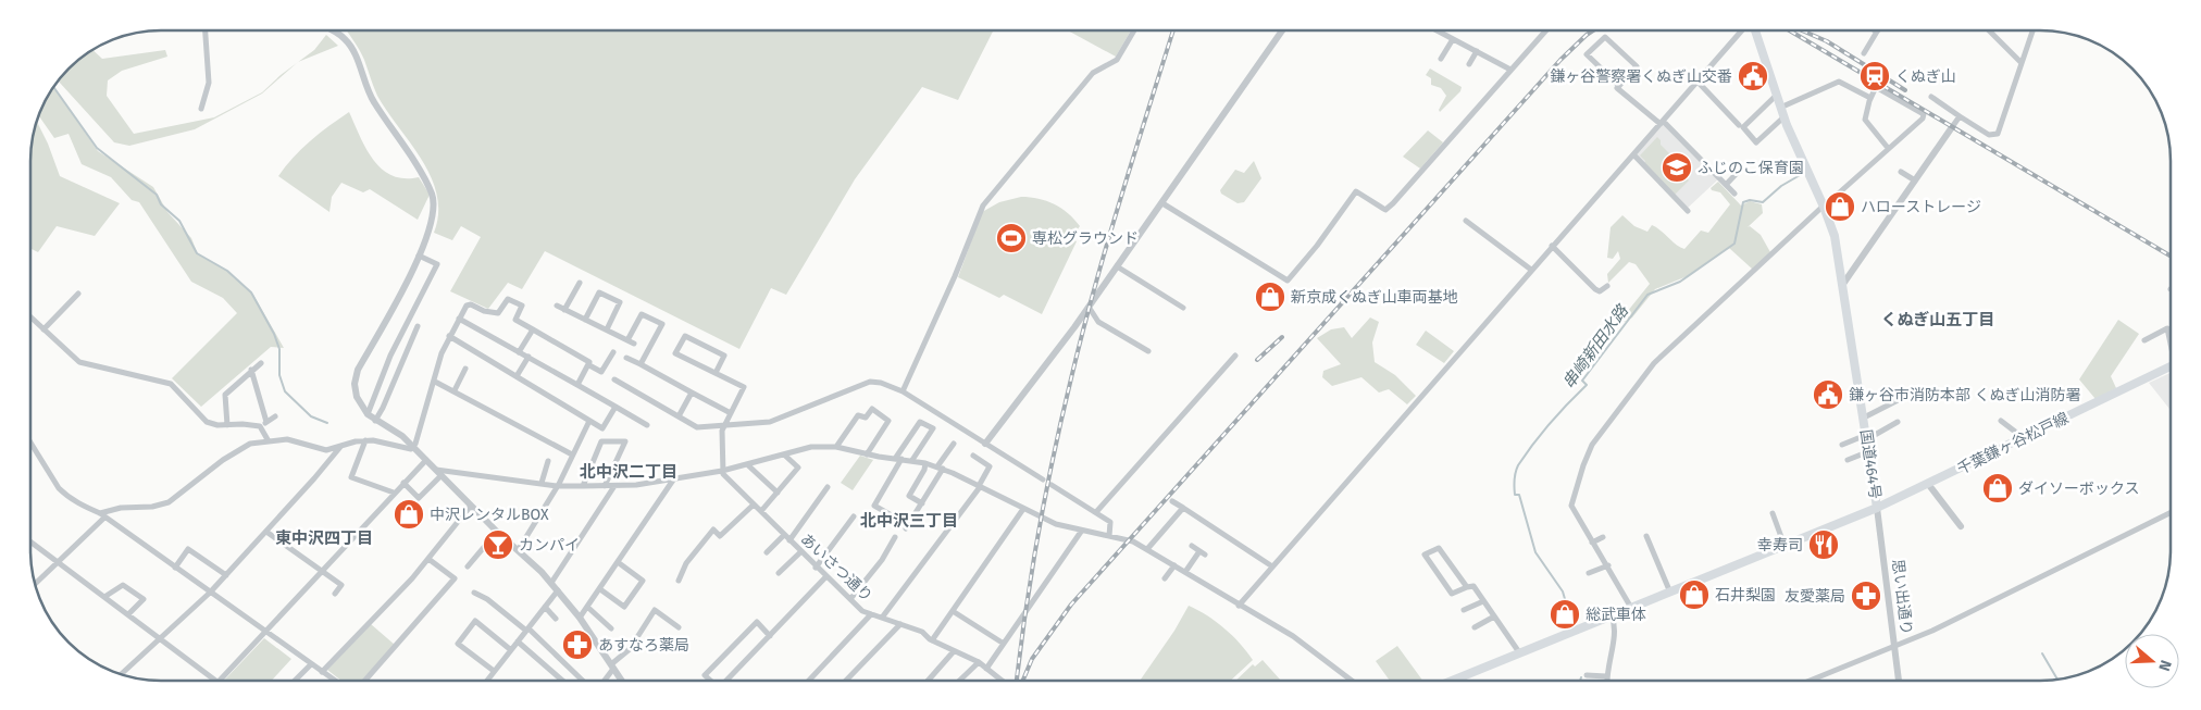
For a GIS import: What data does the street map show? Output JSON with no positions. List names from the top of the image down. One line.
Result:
{"streets":{"main road":["千葉鎌ヶ谷松戸線","国道464号"],"street":["あいさつ通り","思い出通り"]},"crossings":[["千葉鎌ヶ谷松戸線","国道464号"],["千葉鎌ヶ谷松戸線","思い出通り"],["国道464号","思い出通り"]],"districts":["くぬぎ山五丁目","北中沢二丁目","北中沢三丁目","東中沢四丁目"],"water":["串崎新田水路"],"places":{"public building":["鎌ヶ谷警察署くぬぎ山交番","鎌ヶ谷市消防本部 くぬぎ山消防署"],"station":["くぬぎ山"],"school or university":["ふじのこ保育園"],"shop":["ハローストレージ","新京成くぬぎ山車両基地","ダイソーボックス","中沢レンタルBOX","石井梨園","総武車体"],"sports":["専松グラウンド"],"bar":["カンパイ"],"restaurant":["幸寿司"],"pharmacy":["友愛薬局","あすなろ薬局"]},"north":"right"}
